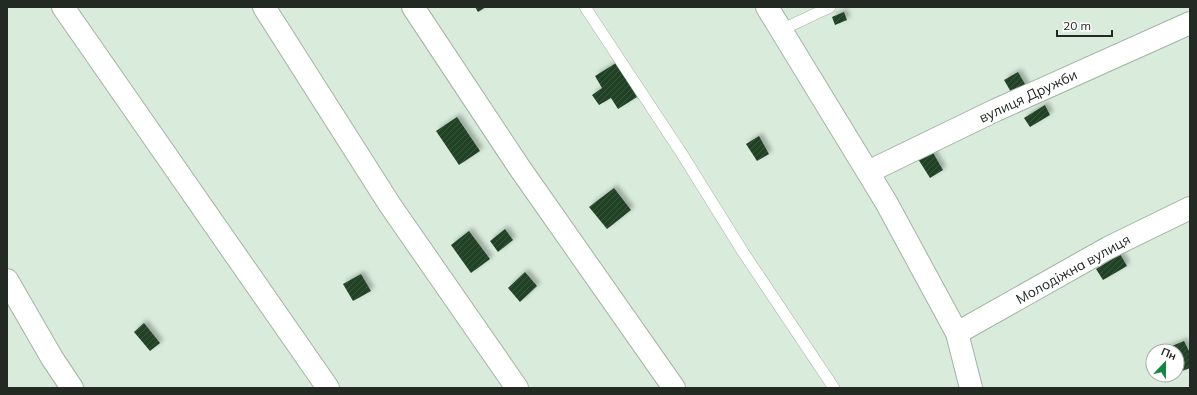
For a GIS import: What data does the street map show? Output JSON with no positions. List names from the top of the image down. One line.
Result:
{"streets":{"street":["вулиця Дружби","Молодіжна вулиця"]},"scale_bar":"20 m","north":"top"}
